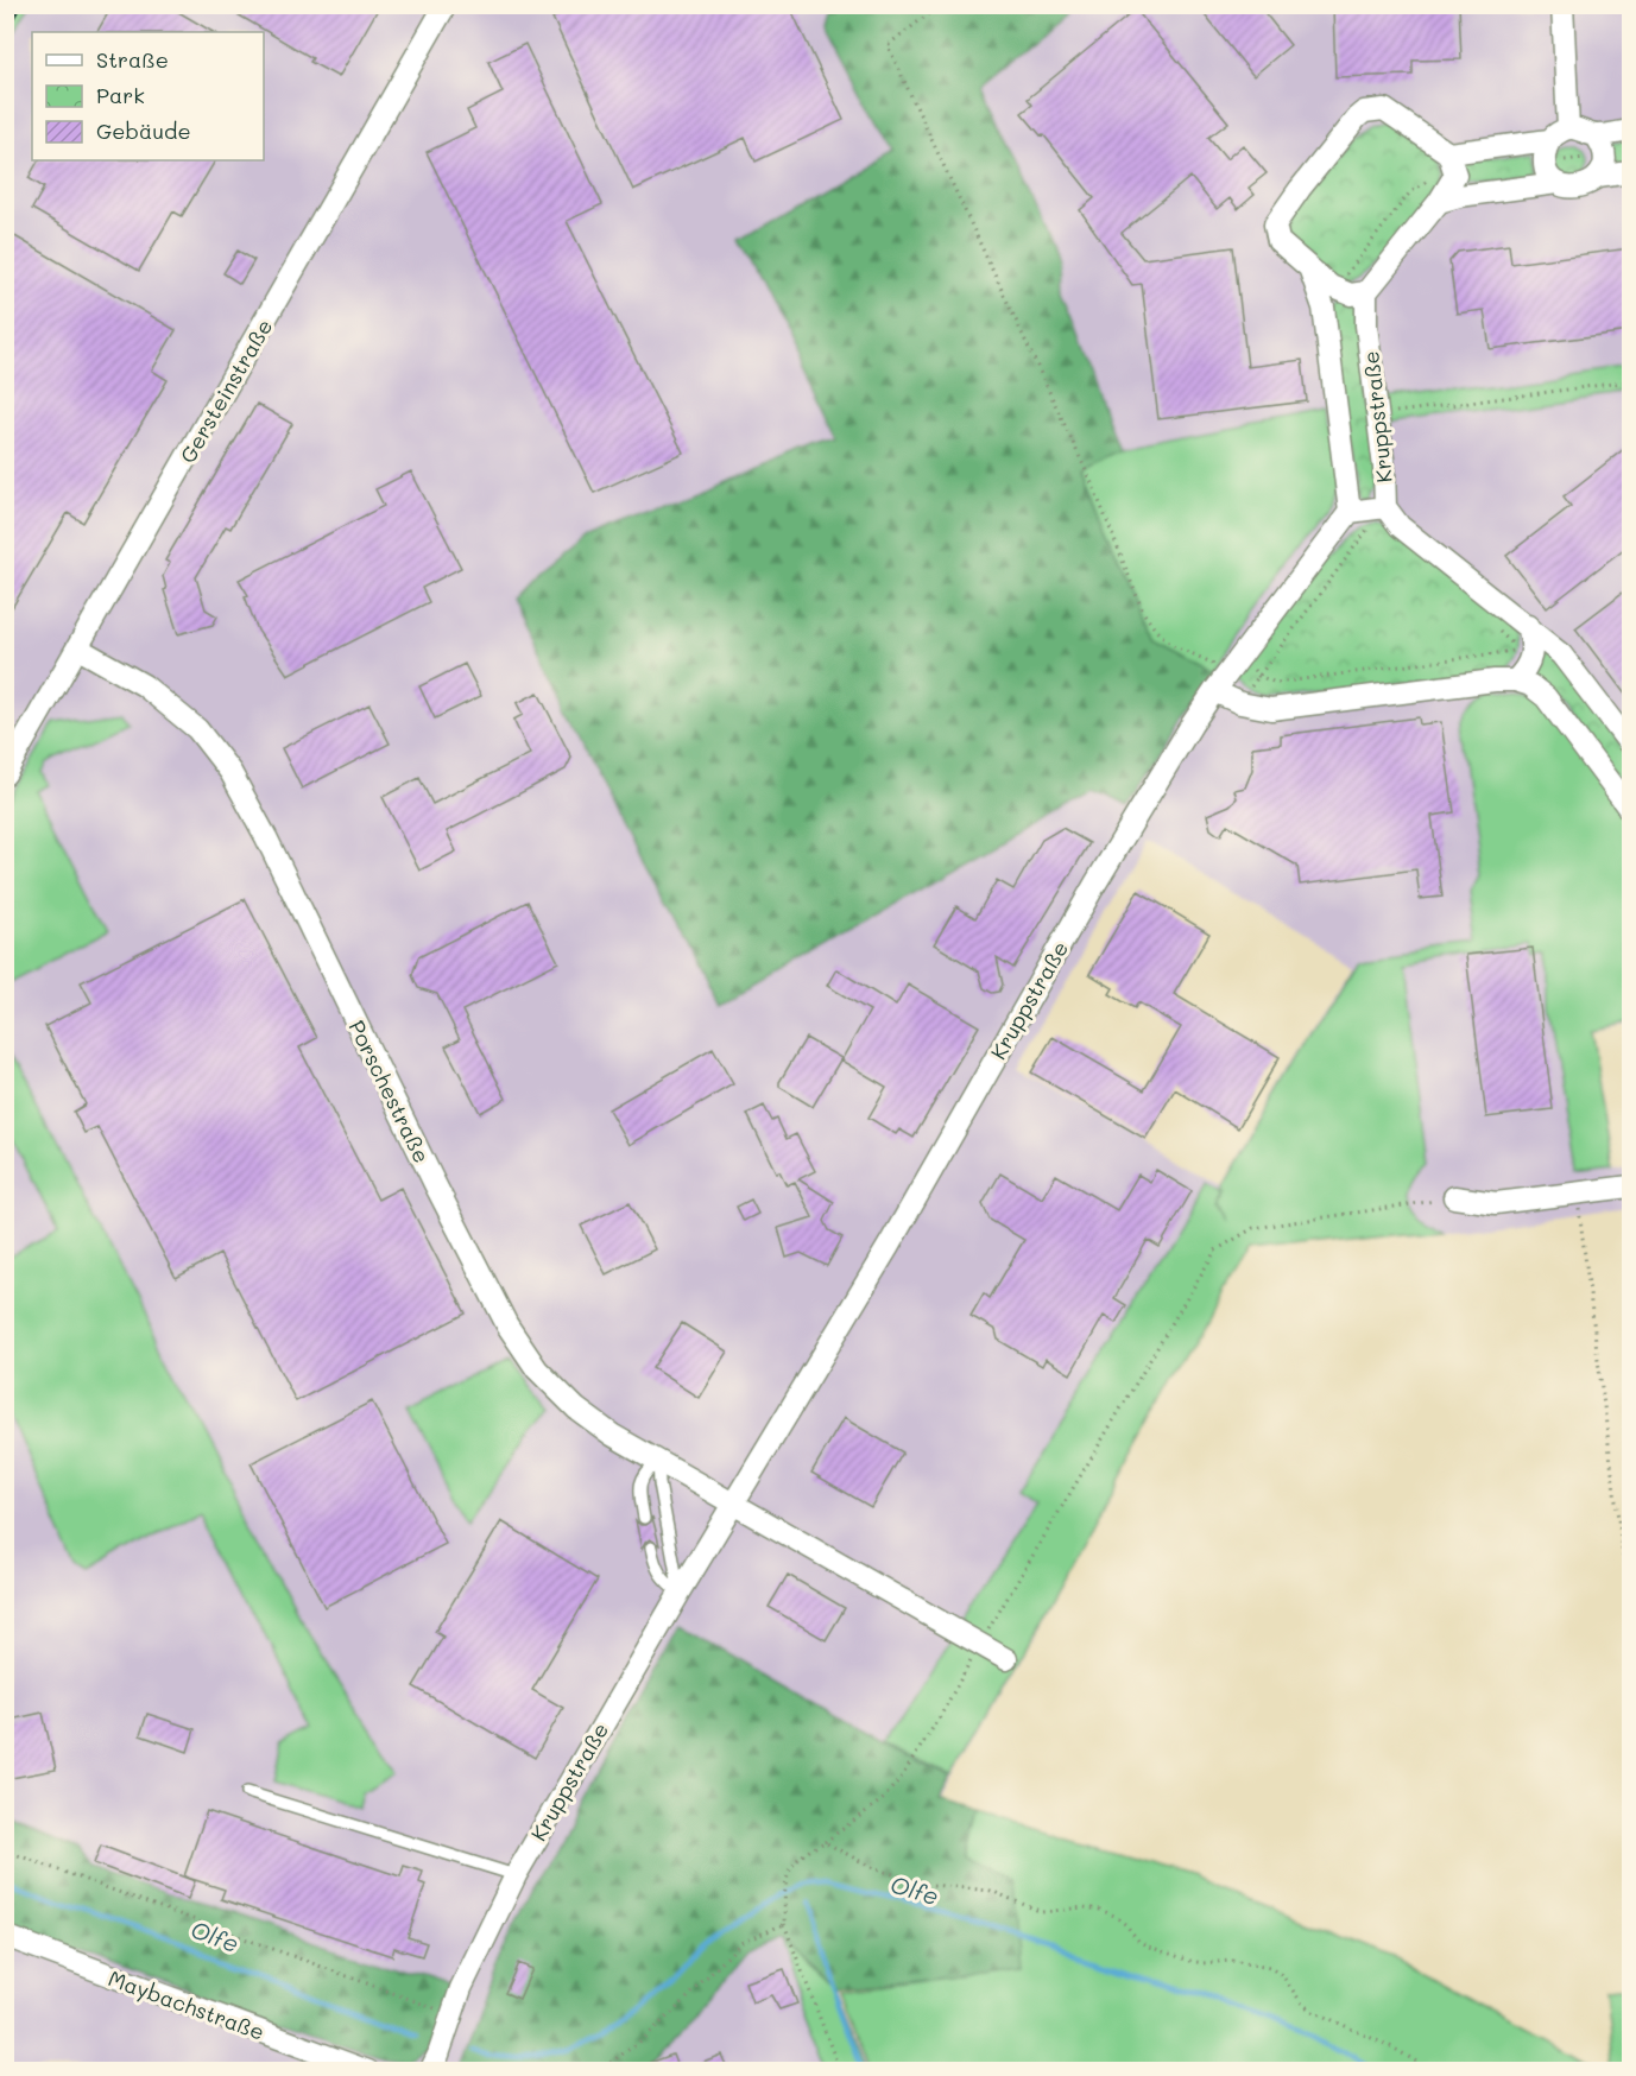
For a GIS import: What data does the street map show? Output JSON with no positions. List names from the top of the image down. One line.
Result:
{"streets":{"street":["Gersteinstraße","Kruppstraße","Porschestraße","Maybachstraße"]},"crossings":[["Gersteinstraße","Porschestraße"],["Kruppstraße","Porschestraße"]],"water":["Olfe"],"legend":["Straße","Park","Gebäude"]}
